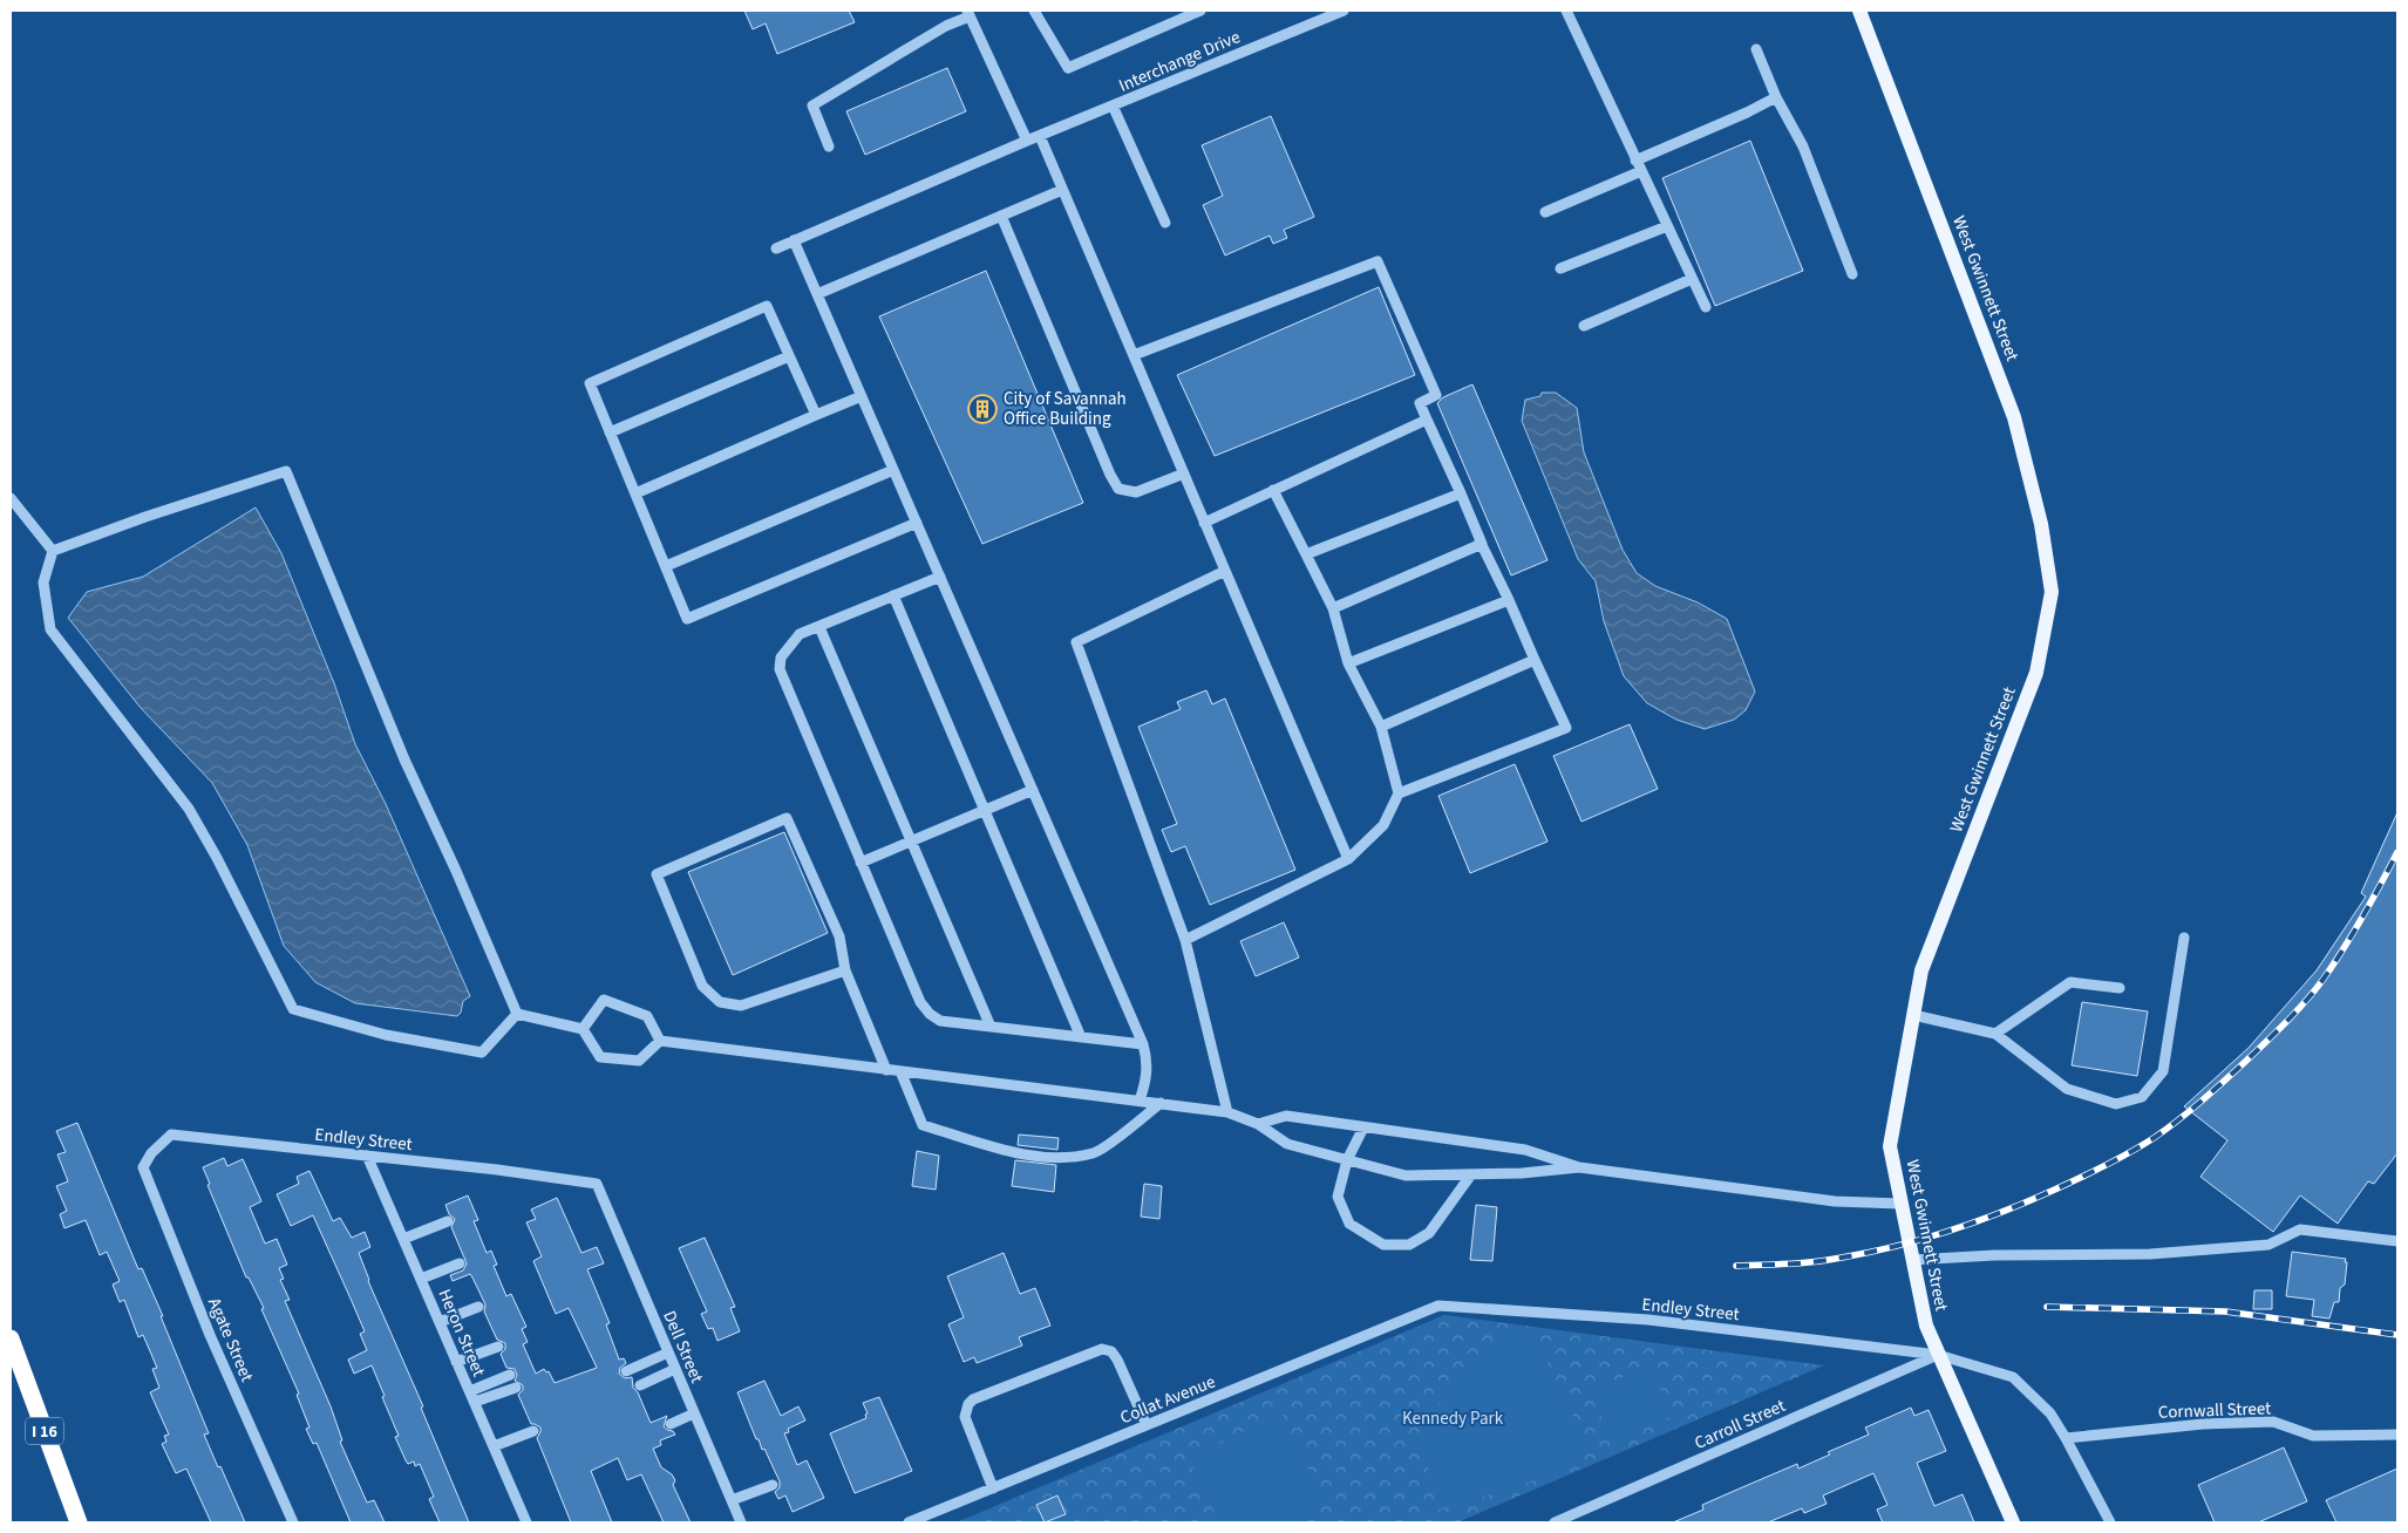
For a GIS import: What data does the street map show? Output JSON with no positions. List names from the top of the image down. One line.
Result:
{"streets":{"highway":["I 16"],"main road":["West Gwinnett Street"],"street":["Interchange Drive","Endley Street","Heron Street","Agate Street","Dell Street","Collat Avenue","Cornwall Street","Carroll Street"]},"crossings":[["West Gwinnett Street","Endley Street"],["West Gwinnett Street","Carroll Street"],["Endley Street","Heron Street"],["Endley Street","Agate Street"],["Endley Street","Dell Street"],["Endley Street","Collat Avenue"],["Endley Street","Cornwall Street"],["Endley Street","Carroll Street"]],"parks":["Kennedy Park"],"places":{"building":["City of Savannah Office Building"]}}
